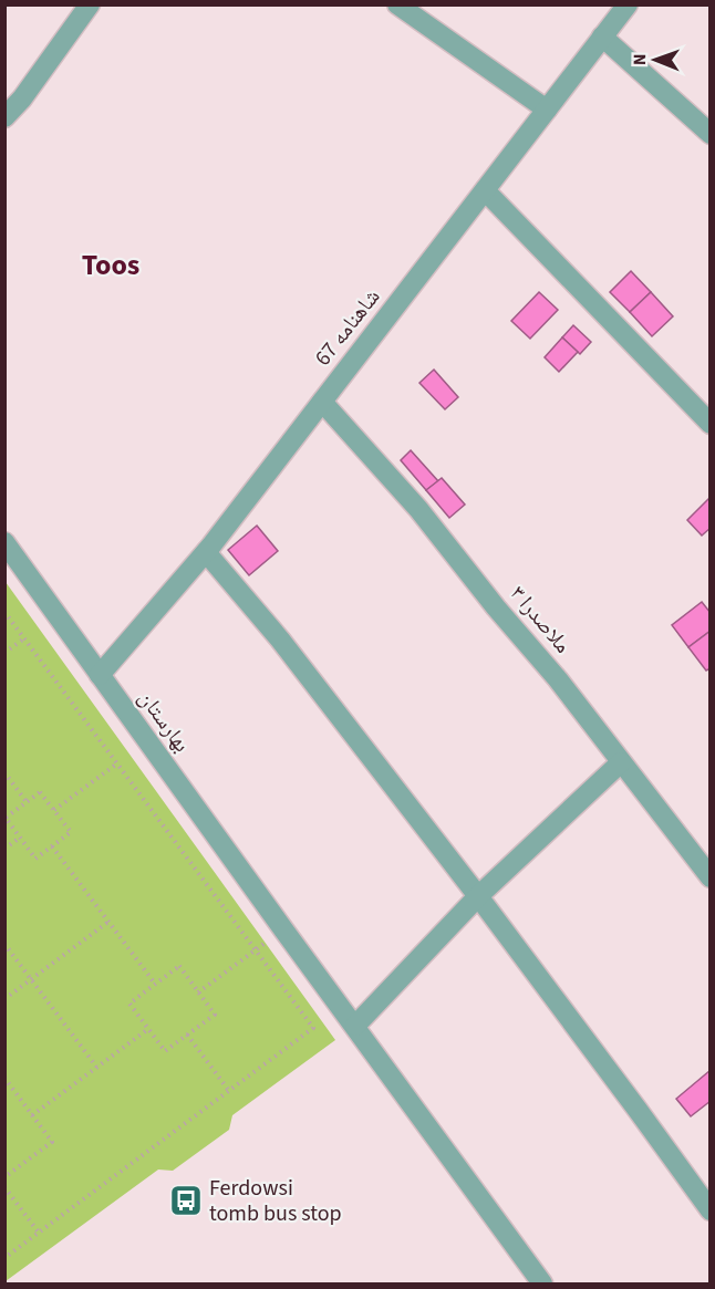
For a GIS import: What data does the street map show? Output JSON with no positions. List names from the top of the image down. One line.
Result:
{"streets":{"street":["شاهنامه 67","ملاصدرا ۳","بهارستان"]},"crossings":[["شاهنامه 67","ملاصدرا ۳"],["شاهنامه 67","بهارستان"]],"districts":["Toos"],"places":{"bus stop":["Ferdowsi tomb bus stop"]},"north":"left"}
